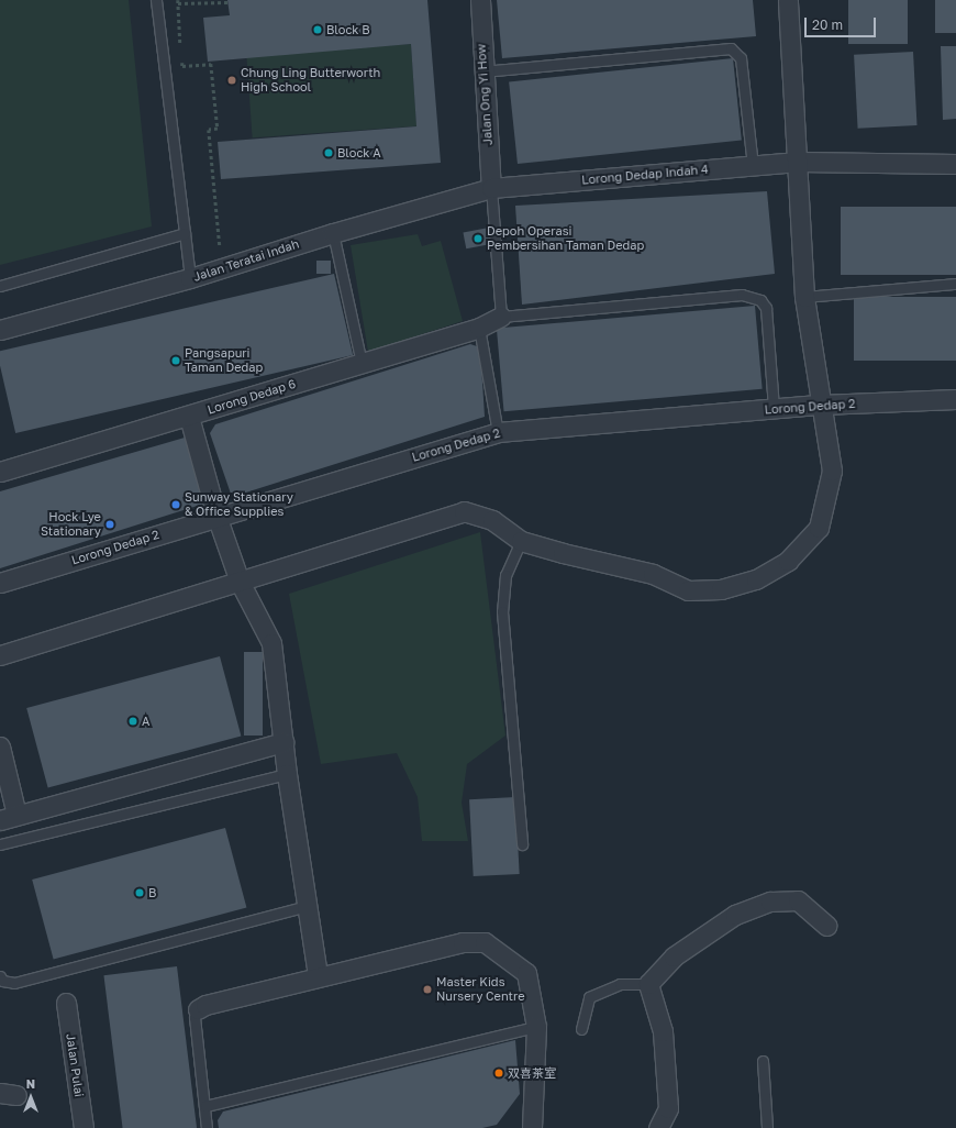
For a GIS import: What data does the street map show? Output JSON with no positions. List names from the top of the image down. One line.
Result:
{"streets":{"street":["Jalan Ong Yi How","Lorong Dedap Indah 4","Jalan Teratai Indah","Lorong Dedap 6","Lorong Dedap 2","Jalan Pulai"]},"crossings":[["Jalan Ong Yi How","Lorong Dedap Indah 4"],["Jalan Ong Yi How","Jalan Teratai Indah"],["Lorong Dedap Indah 4","Jalan Teratai Indah"]],"places":["Block B","Chung Ling Butterworth High School","Block A","Depoh Operasi Pembersihan Taman Dedap","Pangsapuri Taman Dedap","Sunway Stationary & Office Supplies","Hock Lye Stationary","A","B","Master Kids Nursery Centre","双喜茶室"],"scale_bar":"20 m","north":"top"}
